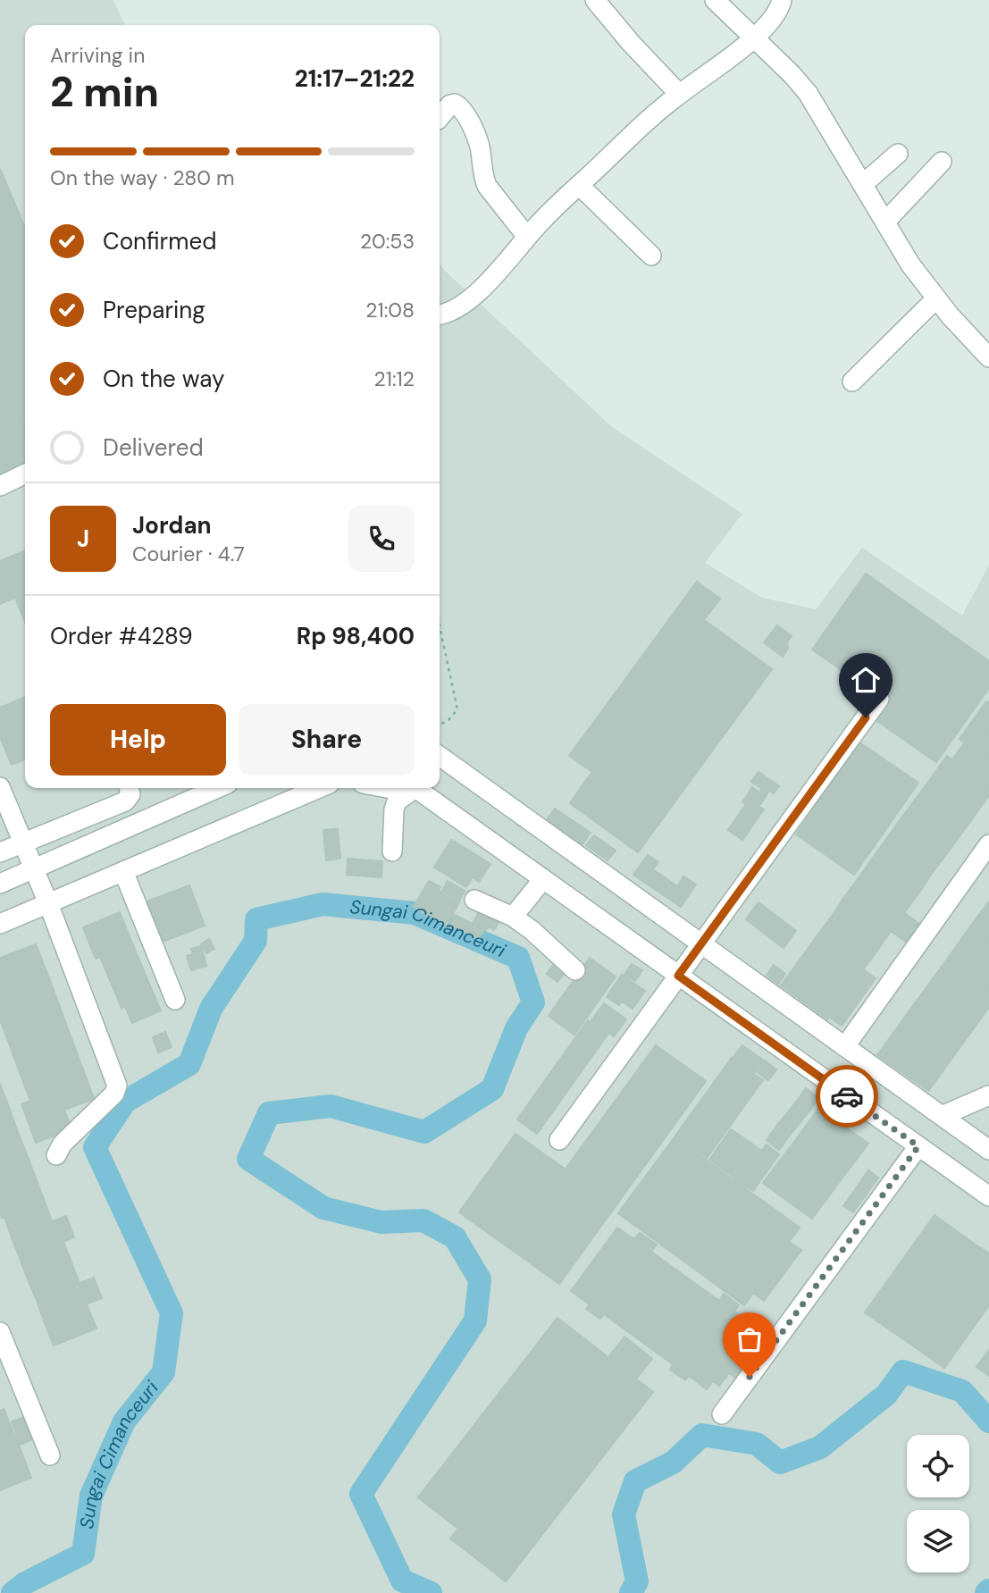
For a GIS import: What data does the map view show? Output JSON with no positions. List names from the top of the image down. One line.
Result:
{"water":["Sungai Cimanceuri"],"page":{"heading":["2 min","Arriving in","21:17–21:22"],"panel":["Jordan","Courier · 4.7","Order #4289","Rp 98,400"],"bar":"On the way · 280 m","list":[["Confirmed","20:53"],["Preparing","21:08"],["On the way","21:12"],"Delivered"],"round":"J","buttons":["Help","Share"]}}
